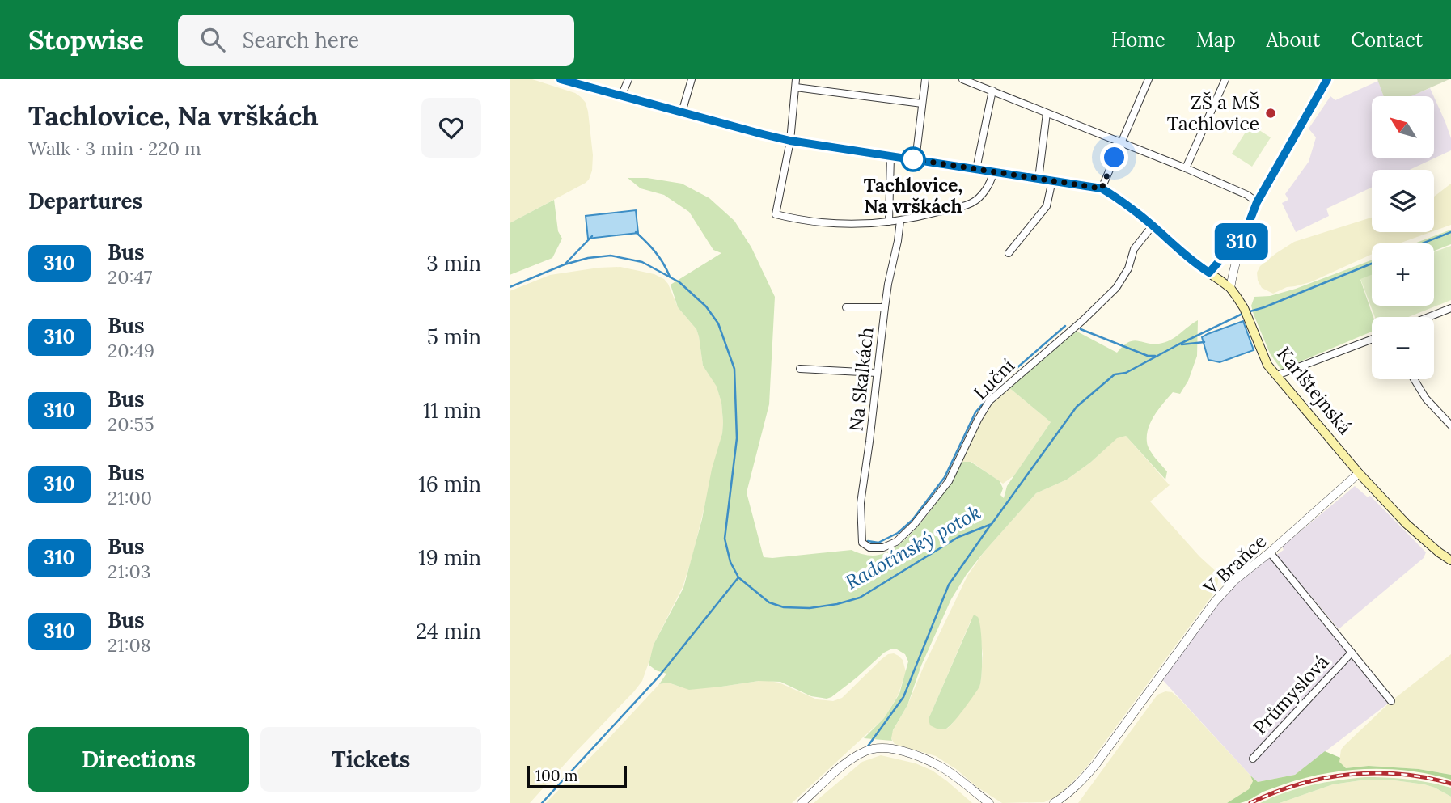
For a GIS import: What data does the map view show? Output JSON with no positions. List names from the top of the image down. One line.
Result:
{"streets":{"main road":["Karlštejnská"],"street":["Na Skalkách","Luční","V Braňce","Průmyslová"]},"crossings":[["Na Skalkách","Luční"],["Luční","Karlštejnská"],["Karlštejnská","V Braňce"],["V Braňce","Průmyslová"]],"water":["Radotínský potok"],"places":["ZŠ a MŠ Tachlovice","Tachlovice, Na vrškách"],"lines":["bus line 310"],"scale_bar":"100 m","north":"top left","page":{"header":"Stopwise","search":"Search here","nav":["Home","Map","About","Contact"],"heading":[["Tachlovice, Na vrškách","Walk · 3 min · 220 m"],"Departures"],"on_map":"310","map_buttons":["+","−"],"list":[{"mark":"310","name":"Bus","note":"20:47","value":"3 min"},{"mark":"310","name":"Bus","note":"20:49","value":"5 min"},{"mark":"310","name":"Bus","note":"20:55","value":"11 min"},{"mark":"310","name":"Bus","note":"21:00","value":"16 min"},{"mark":"310","name":"Bus","note":"21:03","value":"19 min"},{"mark":"310","name":"Bus","note":"21:08","value":"24 min"}],"buttons":["Directions","Tickets"],"scale":"100 m"}}
